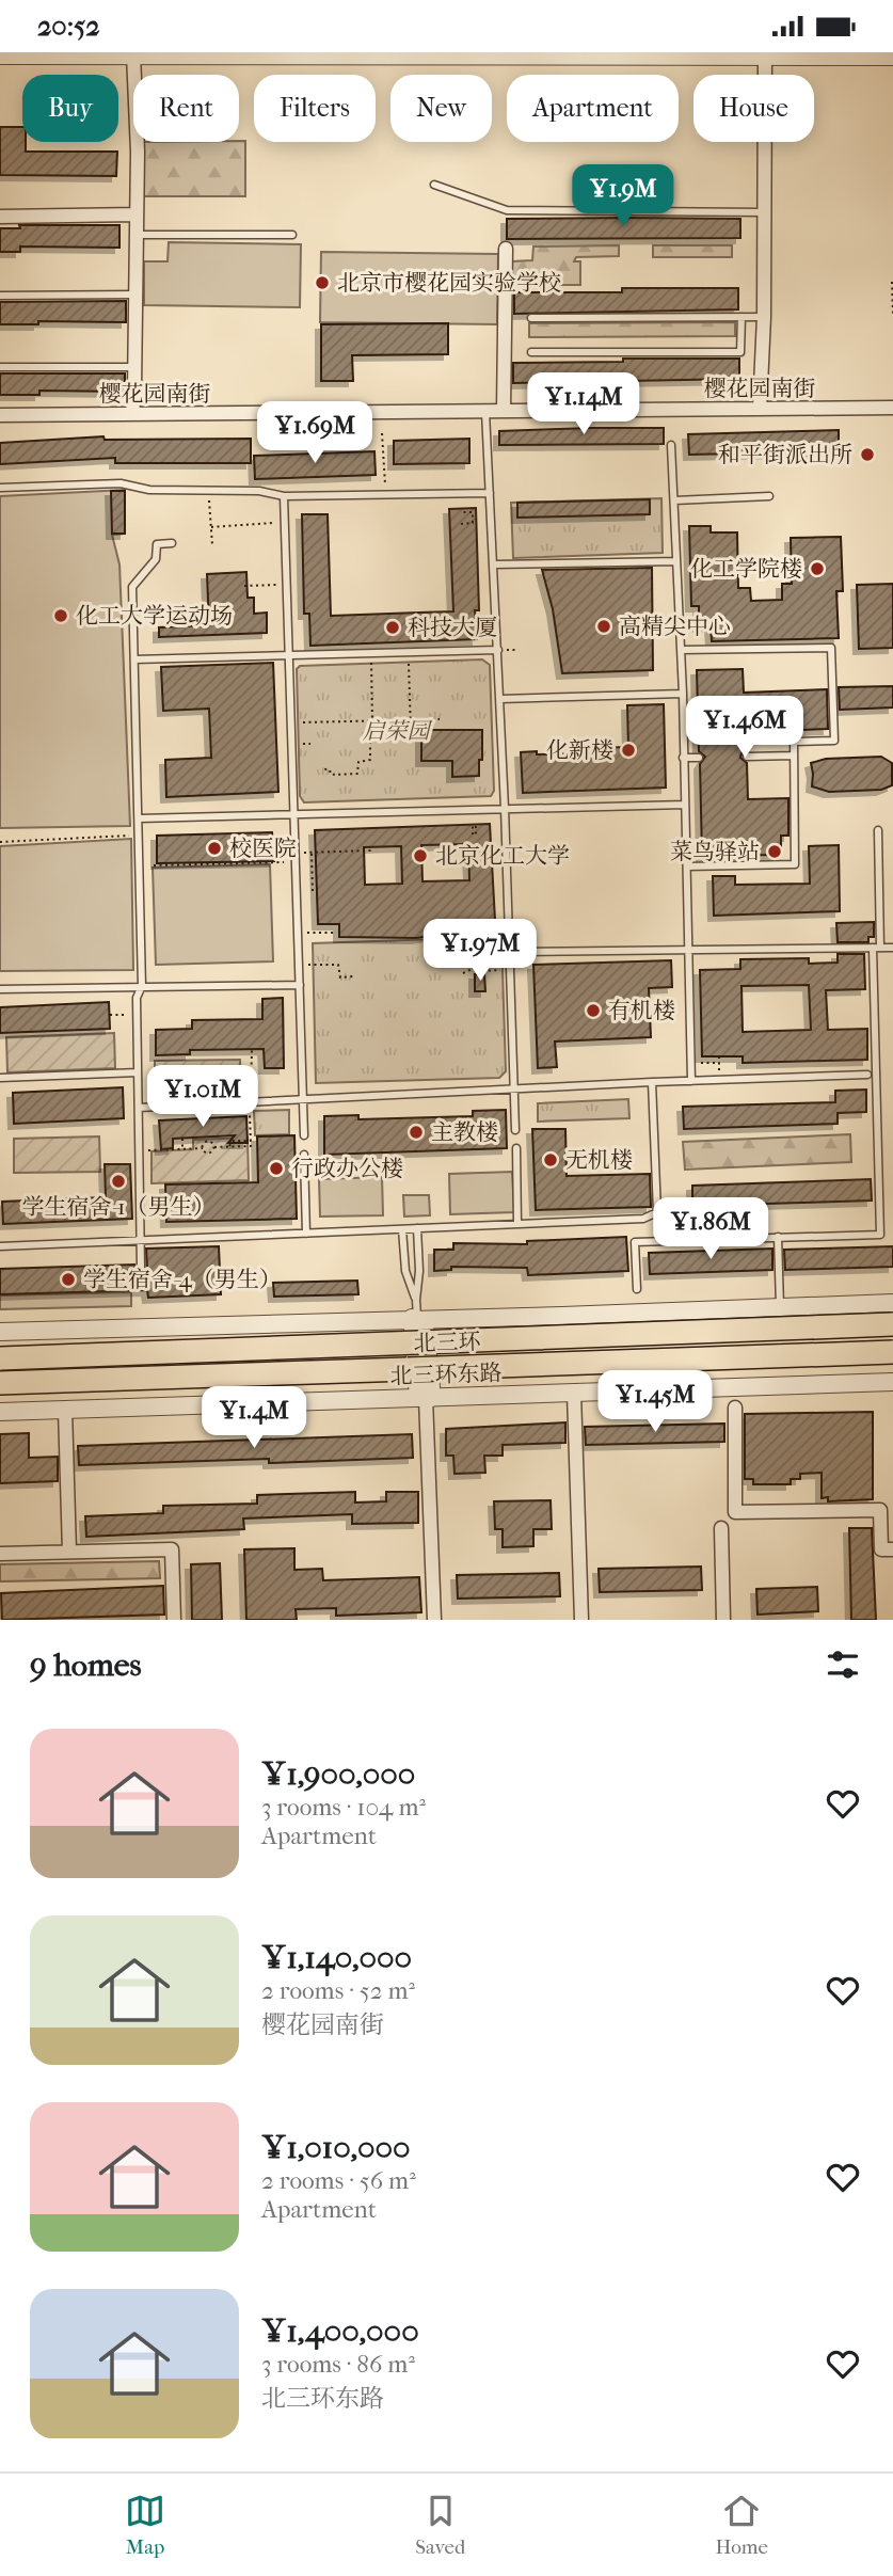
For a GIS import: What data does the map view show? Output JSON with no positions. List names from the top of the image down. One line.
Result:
{"streets":{"highway":["北三环"],"street":["樱花园南街","北三环东路"]},"parks":["启荣园"],"places":["北京市樱花园实验学校","和平街派出所","化工学院楼","化工大学运动场","高精尖中心","科技大厦","化新楼","校医院","菜鸟驿站","北京化工大学","有机楼","主教楼","无机楼","行政办公楼","学生宿舍-1（男生）","学生宿舍-4（男生）"],"page":{"status":"20:52","chip":["Buy","Rent","Filters","New","Apartment","House"],"price":["¥1.9M","¥1.14M","¥1.69M","¥1.46M","¥1.97M","¥1.01M","¥1.86M","¥1.45M","¥1.4M"],"heading":"9 homes","list":[{"name":"¥1,900,000","note":"3 rooms · 104 m² · Apartment"},{"name":"¥1,140,000","note":"2 rooms · 52 m² · 樱花园南街"},{"name":"¥1,010,000","note":"2 rooms · 56 m² · Apartment"},{"name":"¥1,400,000","note":"3 rooms · 86 m² · 北三环东路"}],"tabs":["Map","Saved","Home"]}}
